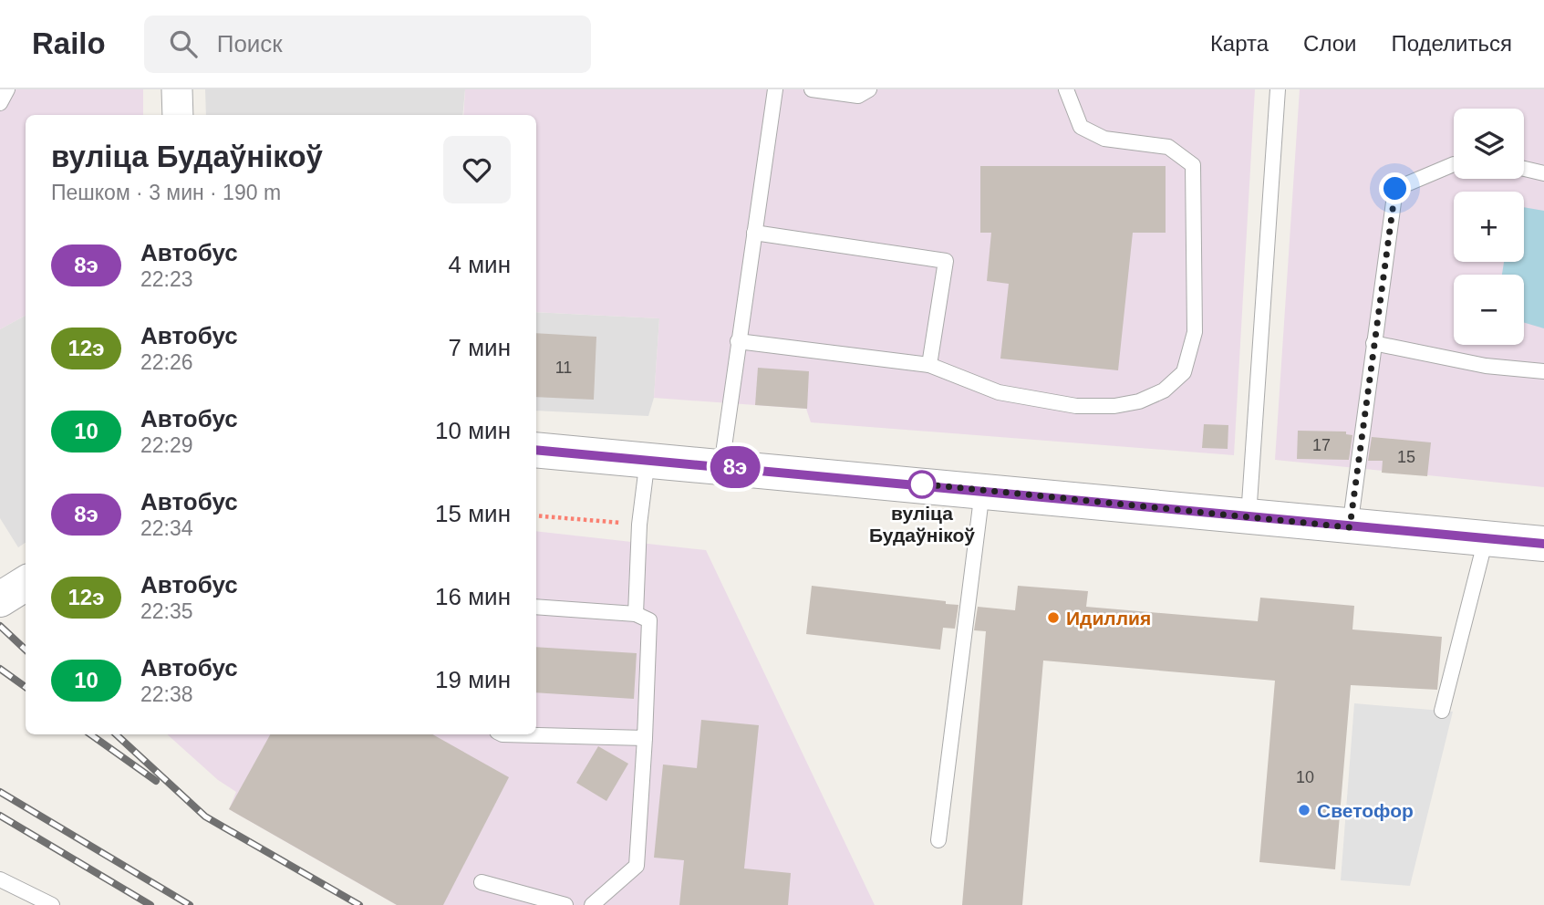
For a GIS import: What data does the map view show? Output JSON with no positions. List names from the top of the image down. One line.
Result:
{"places":["вуліца Будаўнікоў","Идиллия","Светофор"],"lines":["bus line 8э"],"house_numbers":["11","17","15","10"],"page":{"header":"Railo","search":"Поиск","nav":["Карта","Слои","Поделиться"],"on_map":"8э","map_buttons":["+","−"],"heading":["вуліца Будаўнікоў","Пешком · 3 мин · 190 m"],"list":[{"mark":"8э","name":"Автобус","note":"22:23","value":"4 мин"},{"mark":"12э","name":"Автобус","note":"22:26","value":"7 мин"},{"mark":"10","name":"Автобус","note":"22:29","value":"10 мин"},{"mark":"8э","name":"Автобус","note":"22:34","value":"15 мин"},{"mark":"12э","name":"Автобус","note":"22:35","value":"16 мин"},{"mark":"10","name":"Автобус","note":"22:38","value":"19 мин"}]}}
